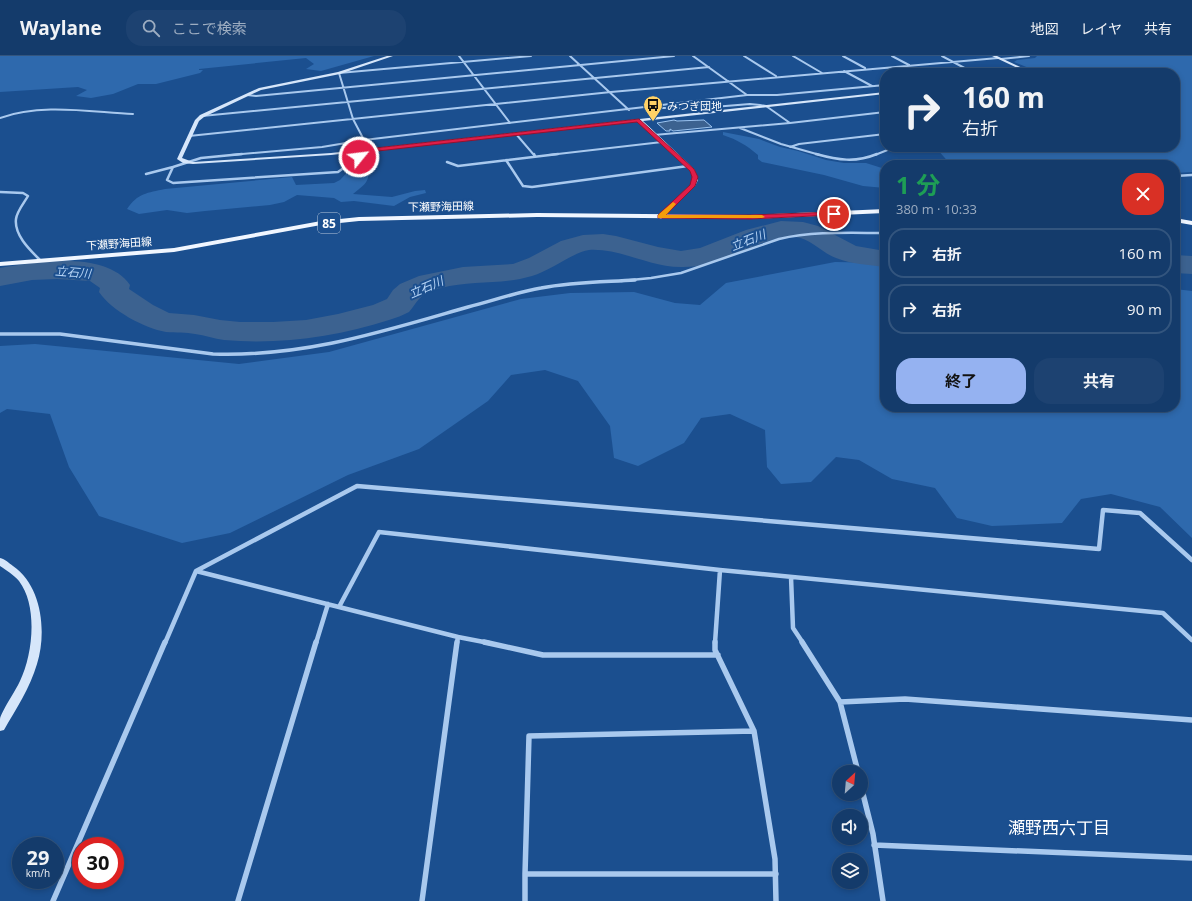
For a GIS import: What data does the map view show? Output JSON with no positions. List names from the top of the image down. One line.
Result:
{"streets":{"main road":["下瀬野海田線","85"]},"districts":["瀬野西六丁目"],"water":["立石川"],"places":{"bus stop":["みつぎ団地"]},"north":"top right","page":{"header":"Waylane","search":"ここで検索","nav":["地図","レイヤ","共有"],"turn":["160 m","右折"],"heading":["1 分","380 m · 10:33"],"list":[{"name":"右折","value":"160 m"},{"name":"右折","value":"90 m"}],"buttons":["終了","共有"],"speed":"29 km/h","limit":"30"}}
